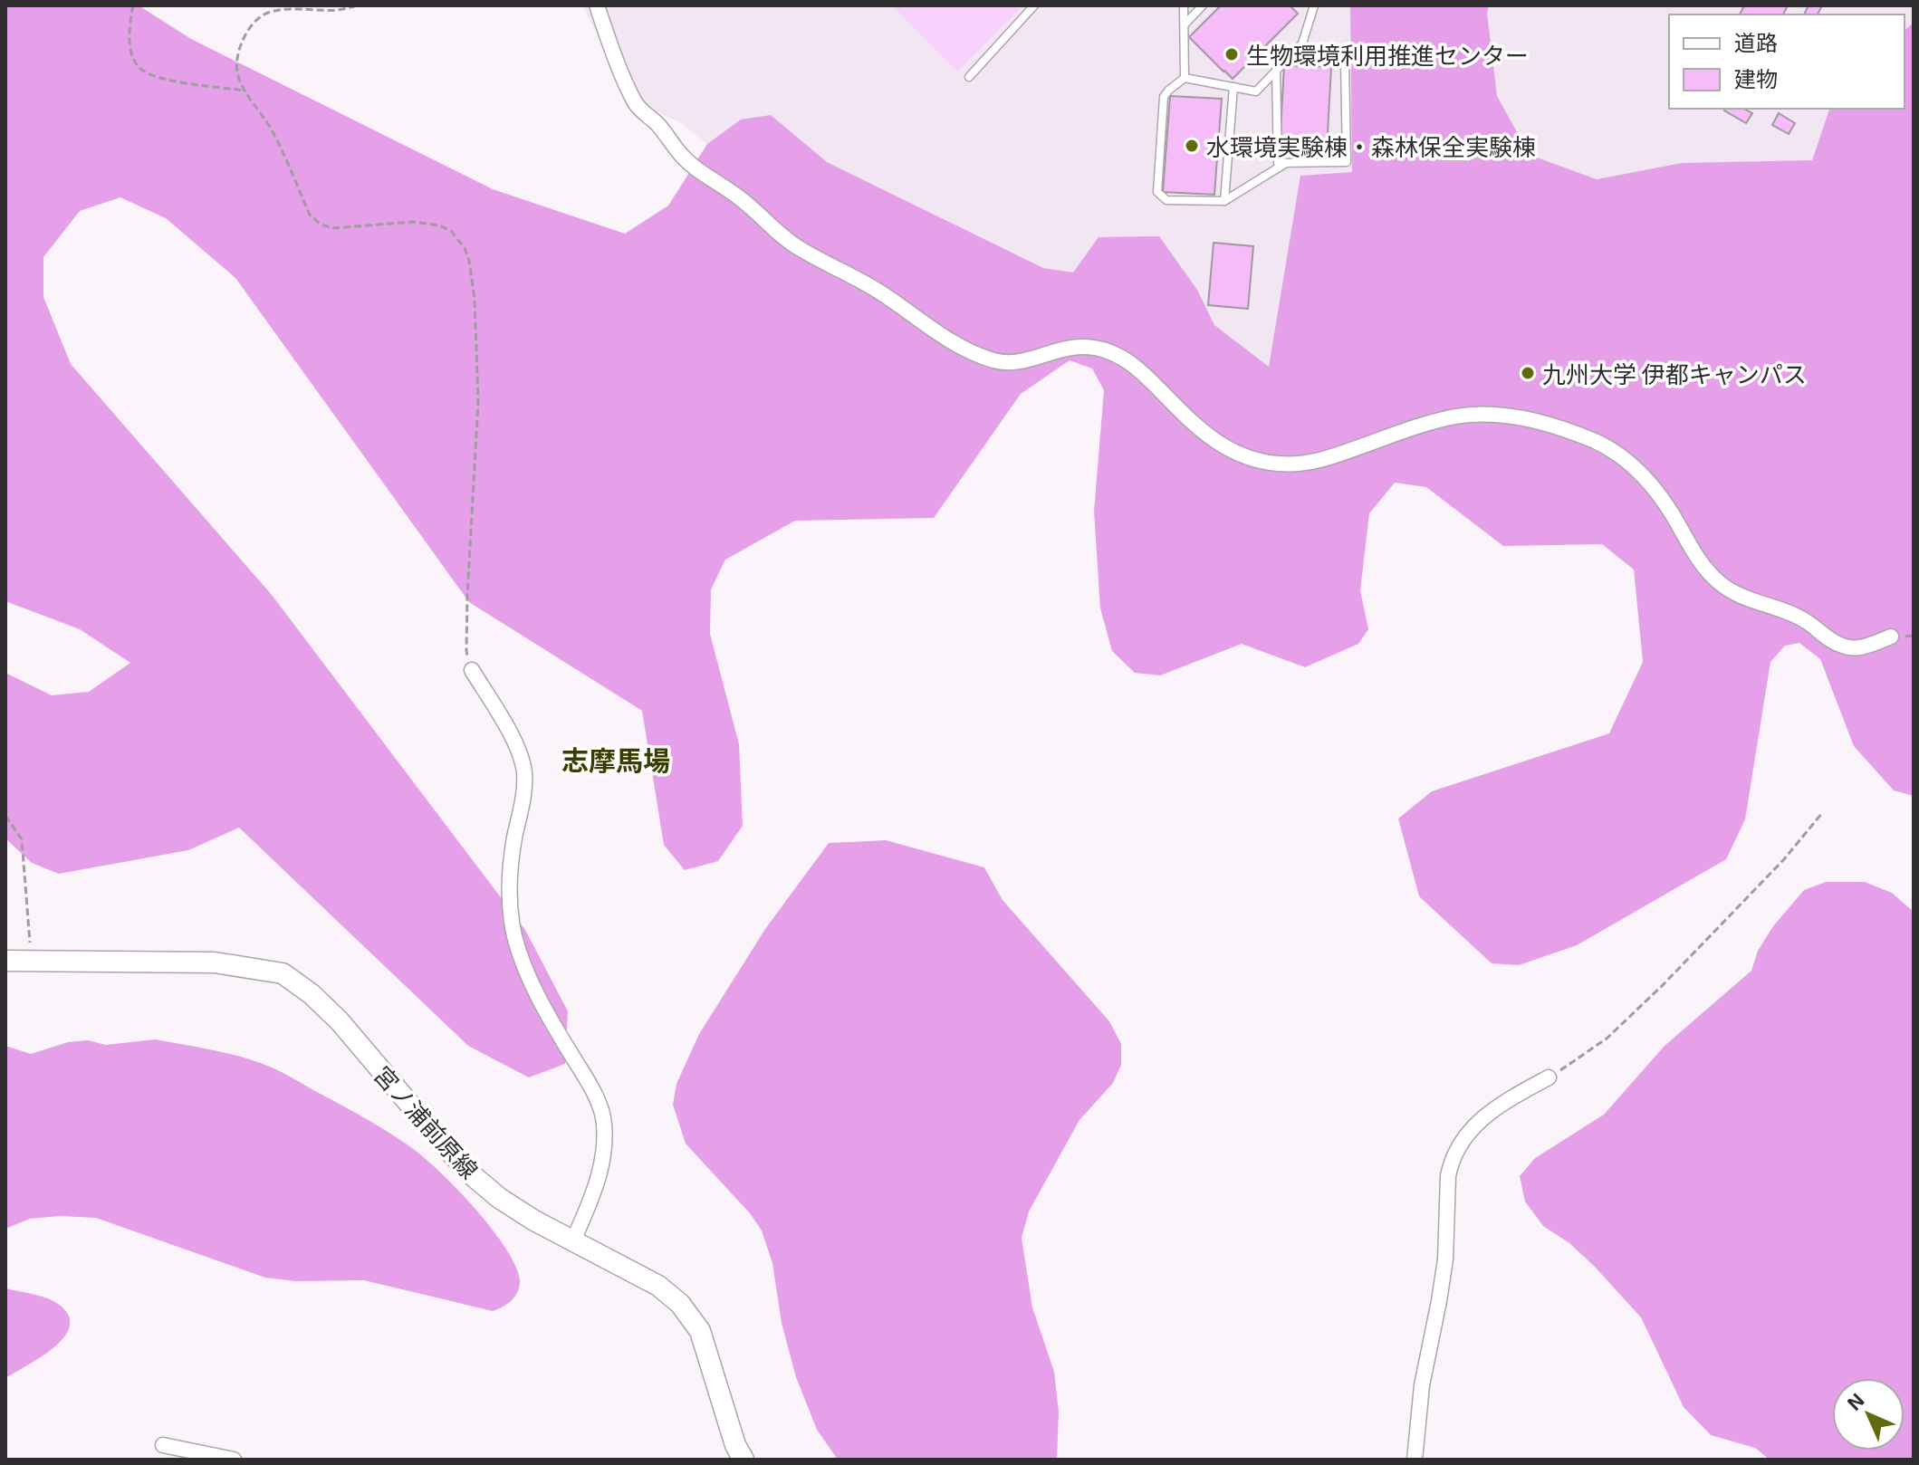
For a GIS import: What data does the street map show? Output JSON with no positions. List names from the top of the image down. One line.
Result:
{"streets":{"main road":["宮ノ浦前原線"]},"districts":["志摩馬場"],"places":["生物環境利用推進センター","水環境実験棟・森林保全実験棟","九州大学 伊都キャンパス"],"legend":["道路","建物"],"north":"top left"}
